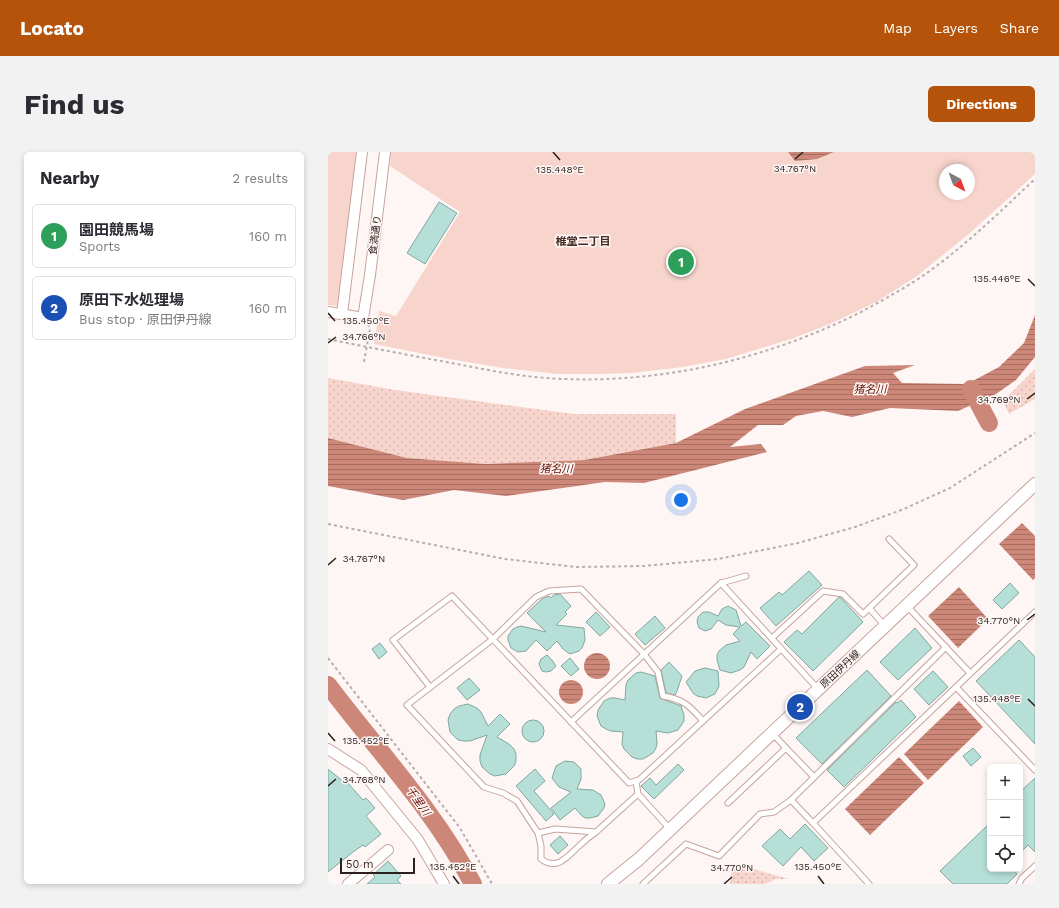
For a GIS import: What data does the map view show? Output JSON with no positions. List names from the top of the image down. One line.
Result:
{"streets":{"street":["食満通り","原田伊丹線"]},"districts":["椎堂二丁目"],"water":["猪名川","千里川"],"scale_bar":"50 m","north":"bottom right","page":{"header":"Locato","nav":["Map","Layers","Share"],"buttons":"Directions","title":"Find us","heading":["Nearby","2 results"],"list":[{"mark":"1","name":"園田競馬場","note":"Sports","value":"160 m"},{"mark":"2","name":"原田下水処理場","note":"Bus stop · 原田伊丹線","value":"160 m"}],"pins":["1","2"],"map_buttons":["+","−"],"scale":"50 m"},"coordinates":["34.767°N","135.448°E","135.446°E","135.450°E","34.766°N","34.769°N","34.770°N","135.452°E","34.768°N"]}
